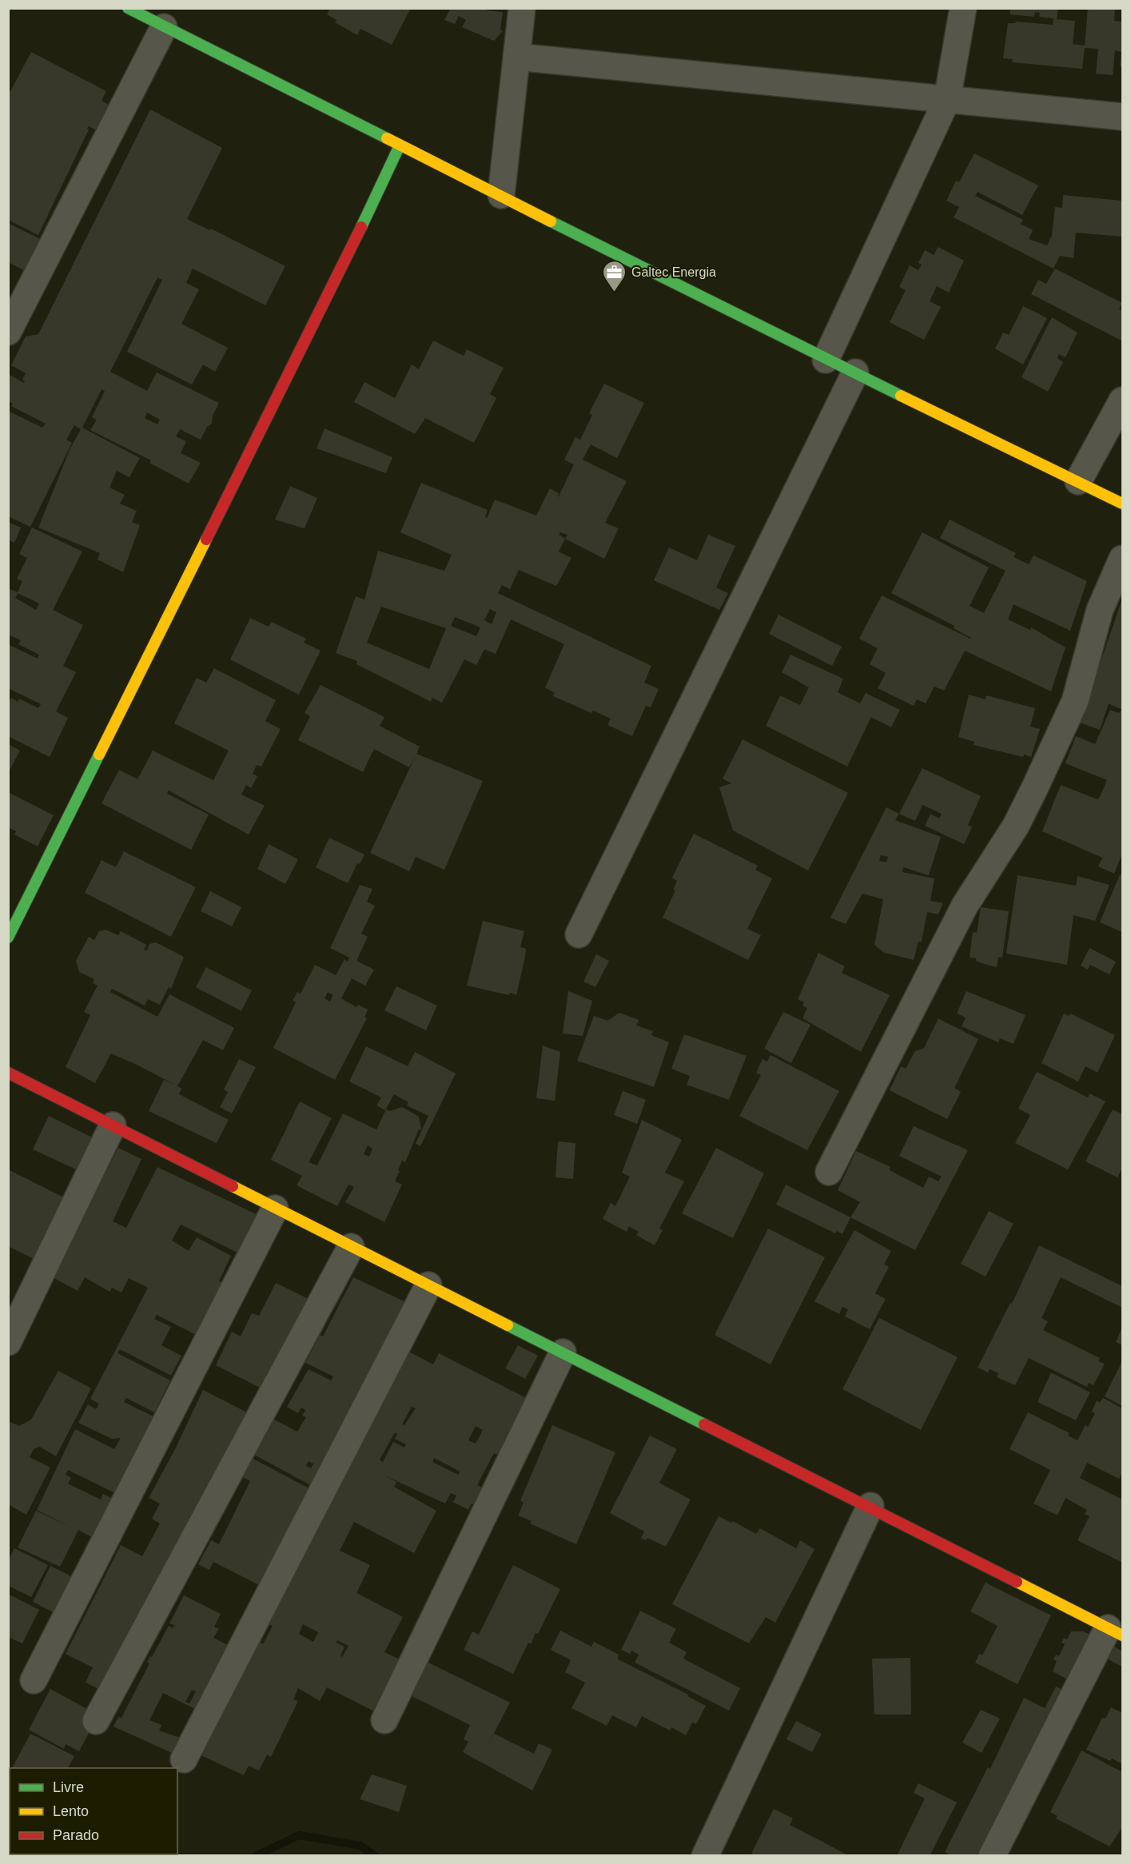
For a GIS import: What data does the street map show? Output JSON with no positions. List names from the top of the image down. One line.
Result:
{"places":{"office":["Galtec Energia"]},"legend":["Livre","Lento","Parado"]}
